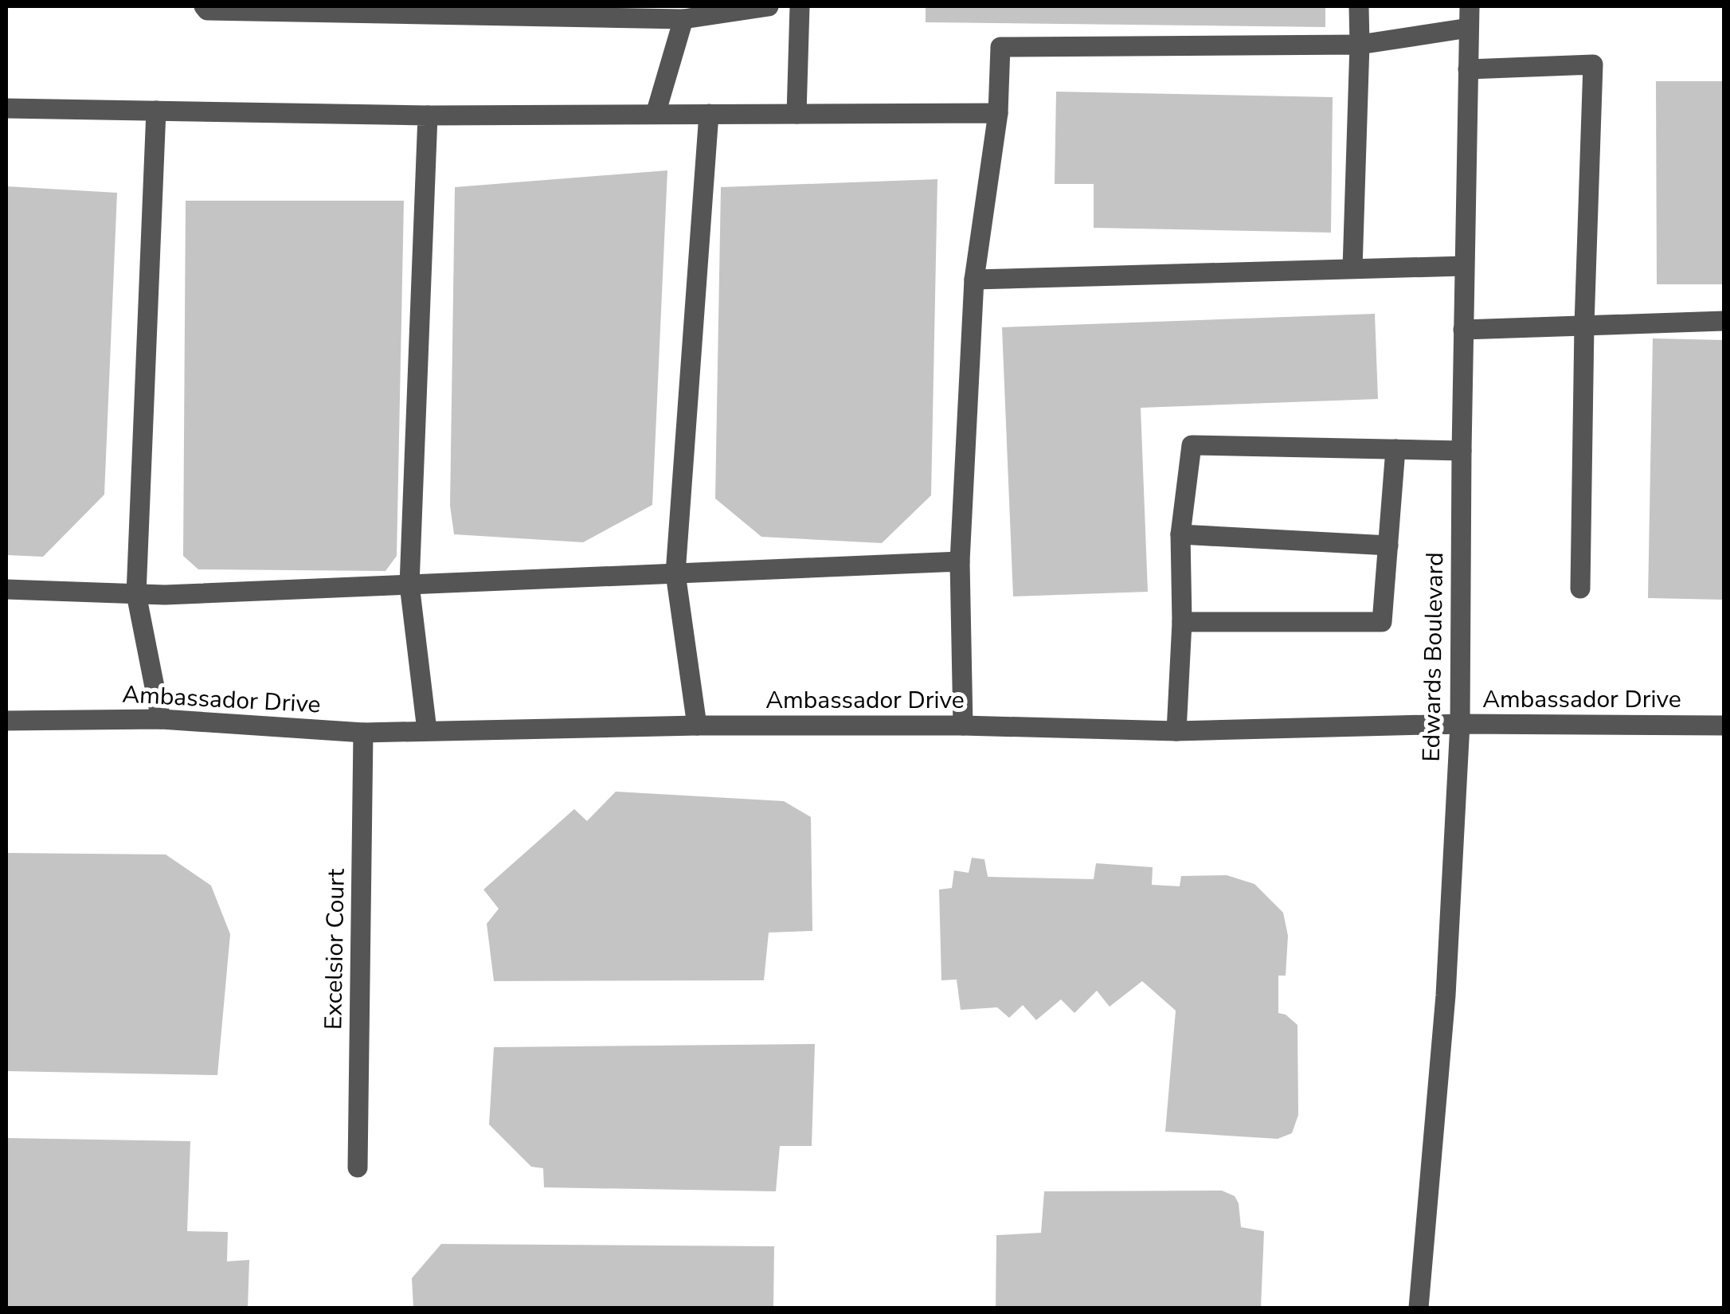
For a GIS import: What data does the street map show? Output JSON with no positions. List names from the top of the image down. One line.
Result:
{"streets":{"street":["Edwards Boulevard","Ambassador Drive","Excelsior Court"]},"crossings":[["Edwards Boulevard","Ambassador Drive"],["Ambassador Drive","Excelsior Court"]]}
